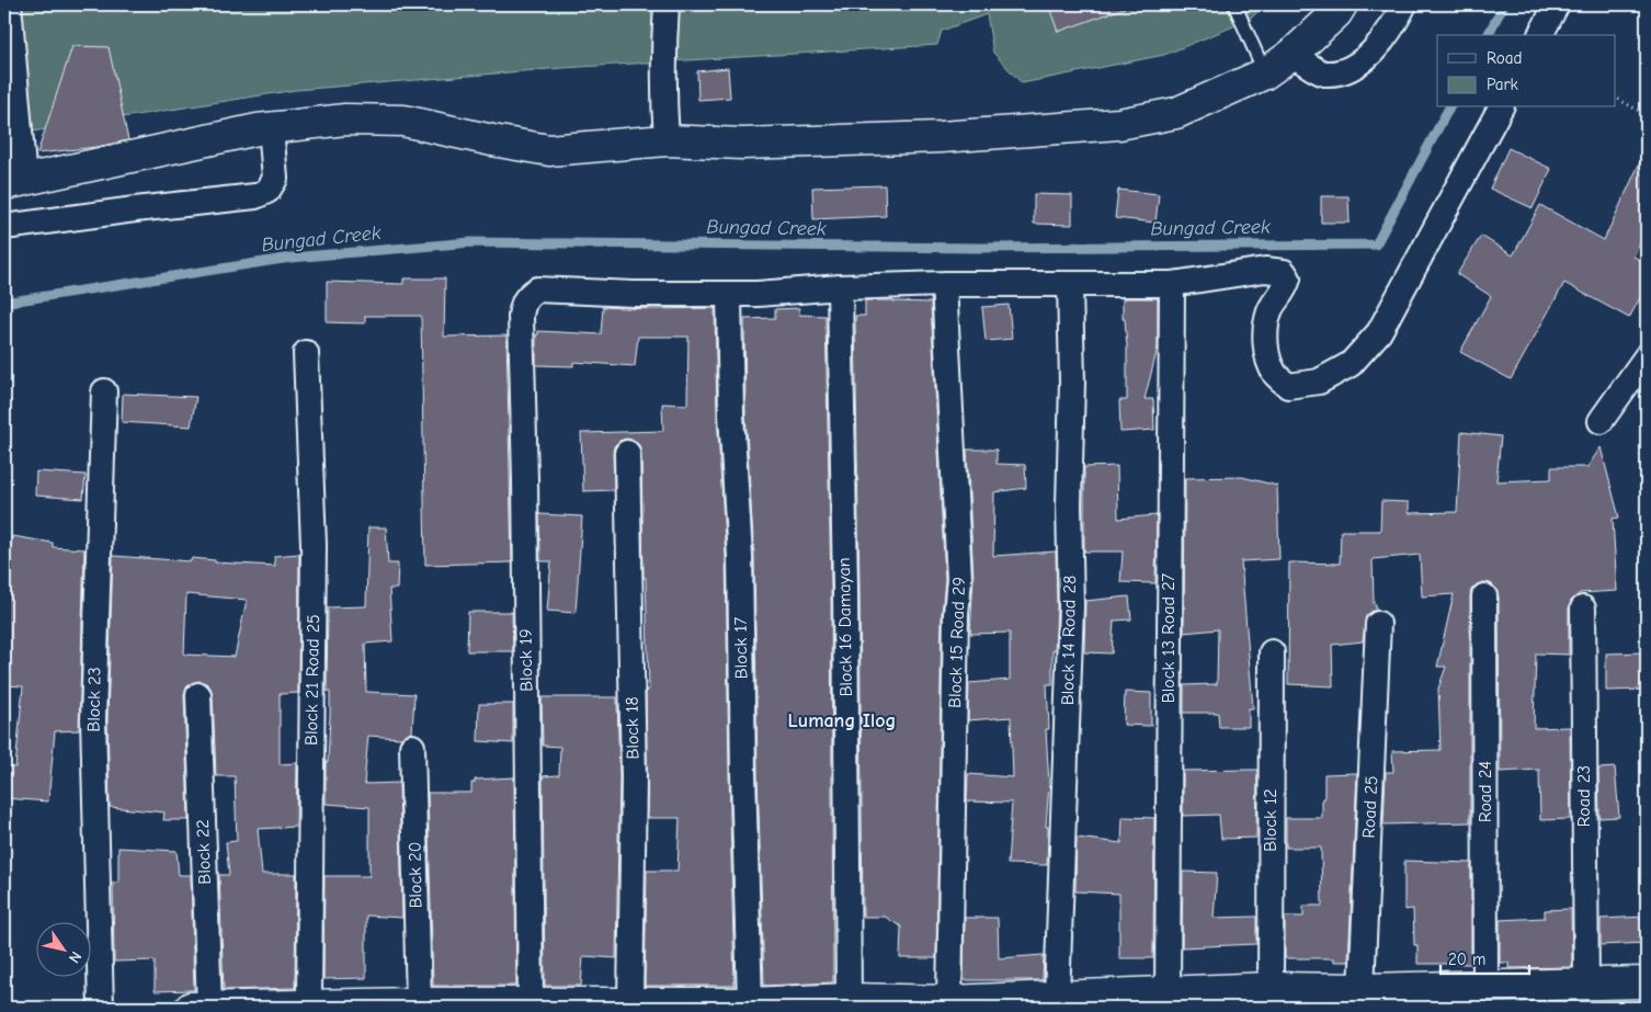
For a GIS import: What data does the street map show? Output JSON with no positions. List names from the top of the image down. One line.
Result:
{"streets":{"street":["Block 16 Damayan","Block 13 Road 27","Block 14 Road 28","Block 15 Road 29","Block 17","Block 19","Block 21 Road 25","Block 23","Block 18","Road 24","Road 23","Road 25","Block 12","Block 22","Block 20"]},"crossings":[["Block 17","Block 19"]],"districts":["Lumang Ilog"],"water":["Bungad Creek"],"legend":["Road","Park"],"scale_bar":"20 m","north":"bottom right"}
